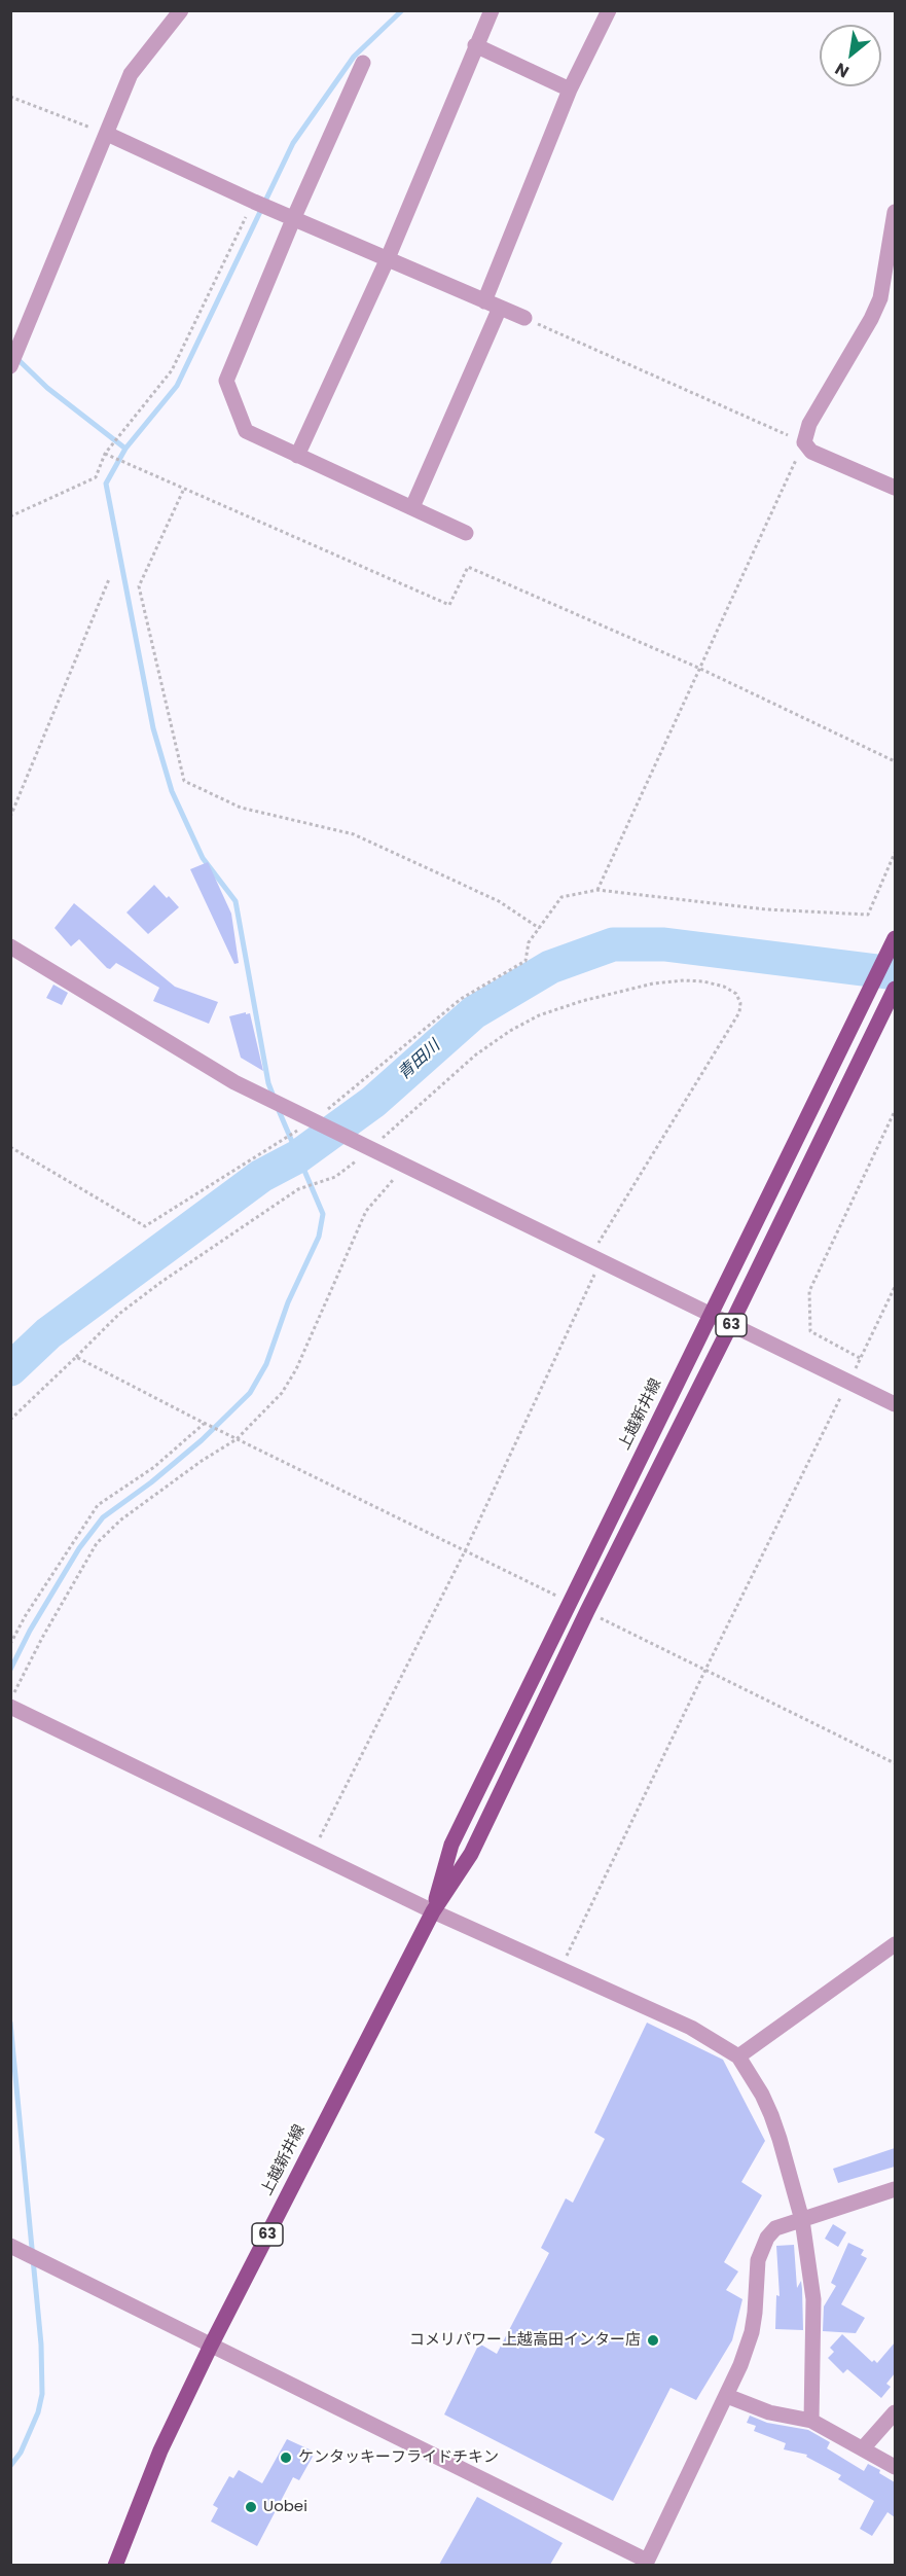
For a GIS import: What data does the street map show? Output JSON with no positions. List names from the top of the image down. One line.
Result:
{"streets":{"main road":["63","上越新井線"]},"water":["青田川"],"places":["コメリパワー上越高田インター店","ケンタッキーフライドチキン","Uobei"],"north":"bottom left"}
